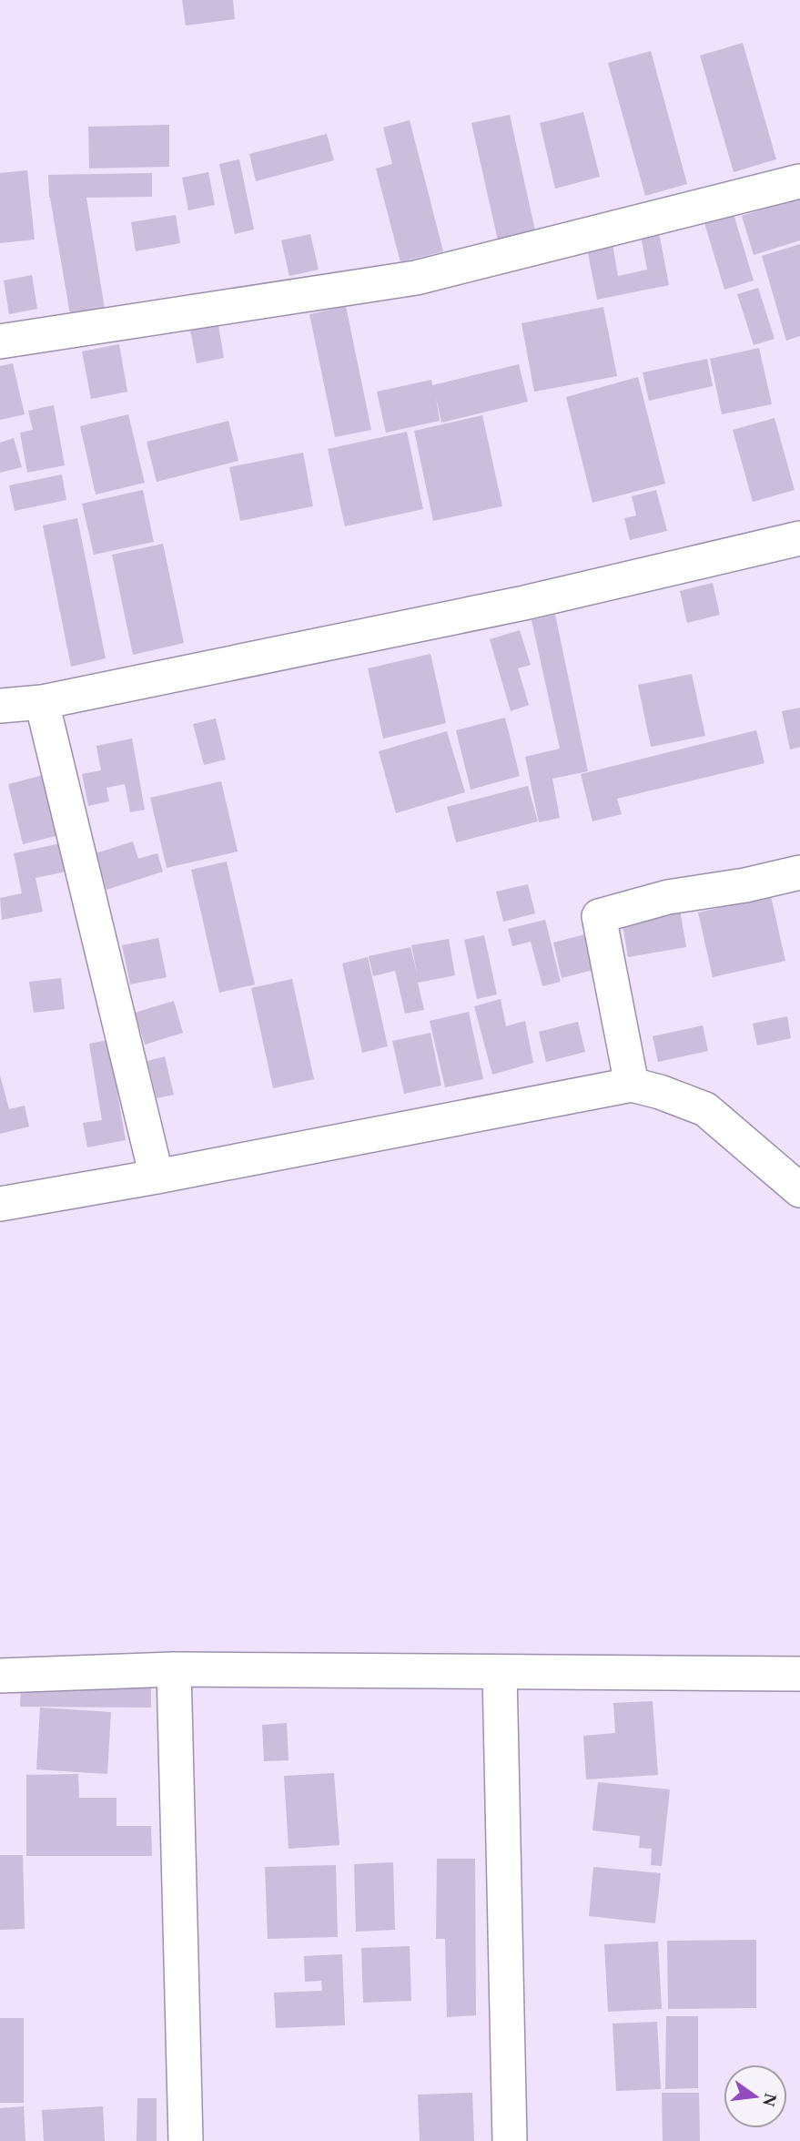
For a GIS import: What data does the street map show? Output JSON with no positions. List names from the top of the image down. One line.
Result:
{"north":"right"}
